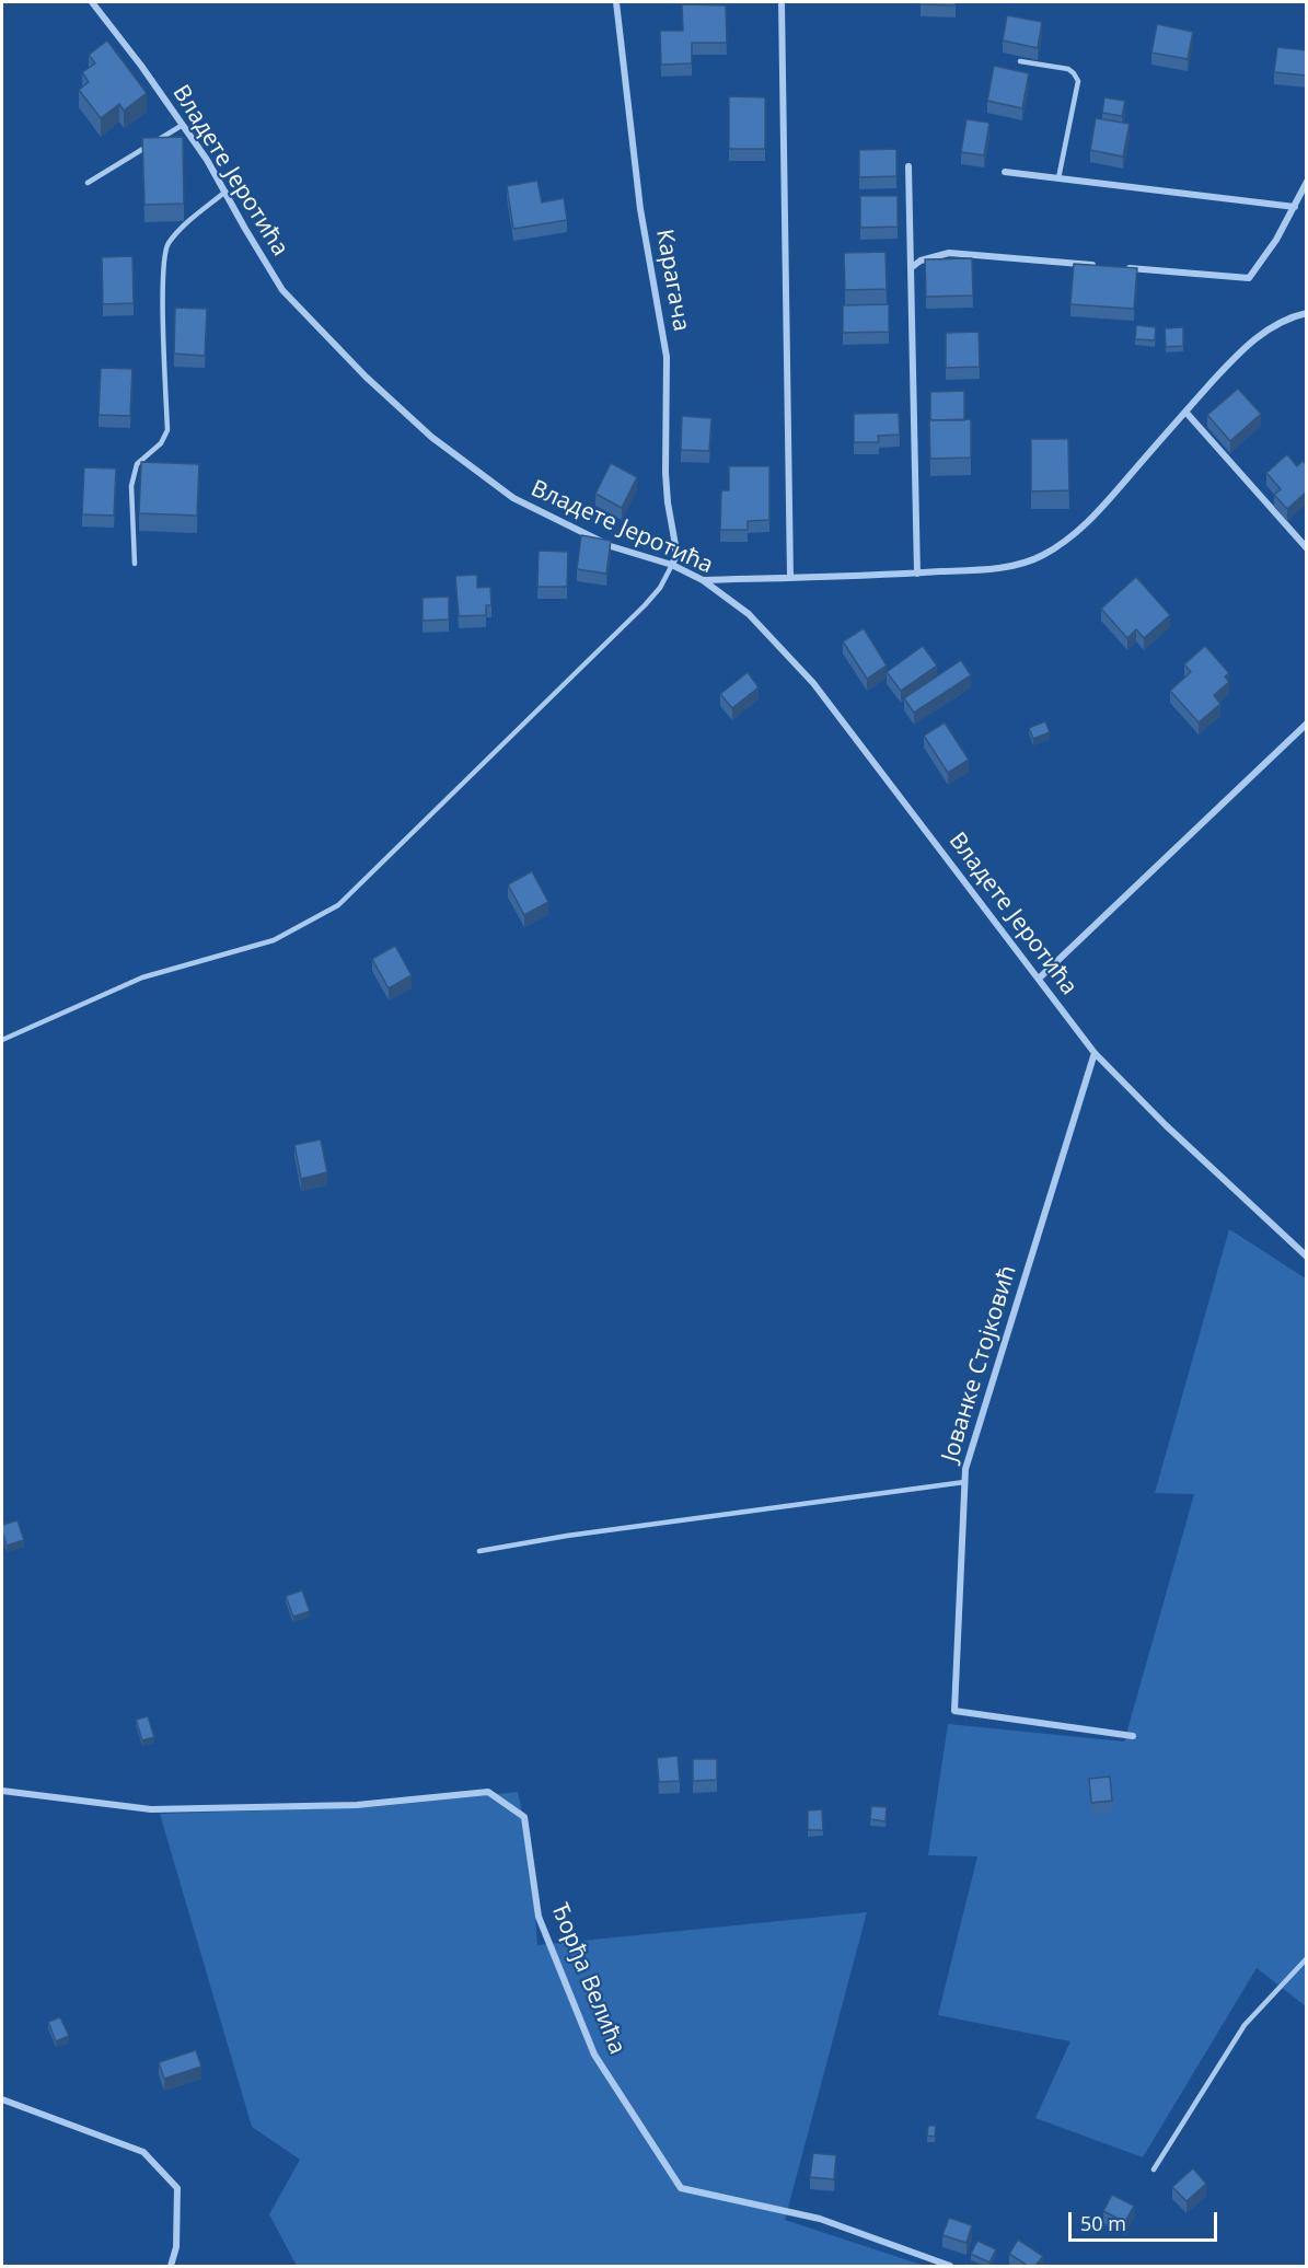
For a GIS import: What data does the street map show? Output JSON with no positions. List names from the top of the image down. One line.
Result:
{"streets":{"street":["Владете Јеротића","Карагача","Јованке Стојковић","Ђорђа Велића"]},"crossings":[["Владете Јеротића","Карагача"],["Владете Јеротића","Јованке Стојковић"]],"scale_bar":"50 m"}
